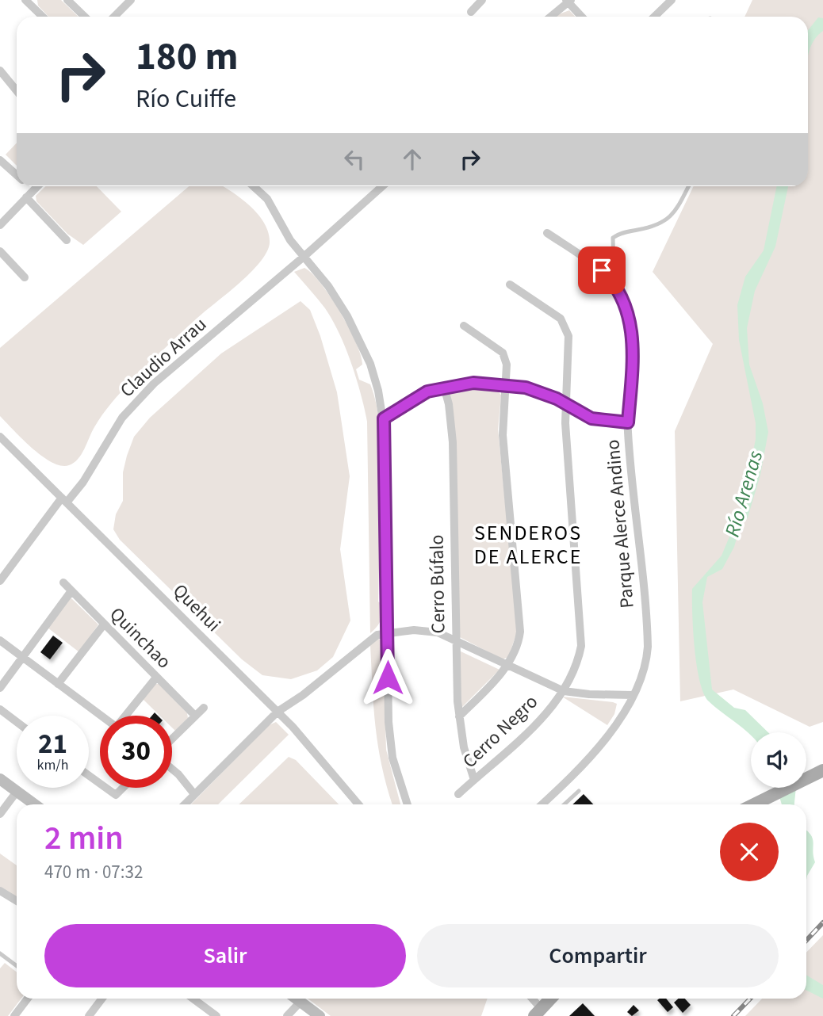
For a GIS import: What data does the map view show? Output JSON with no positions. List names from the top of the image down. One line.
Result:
{"streets":{"street":["Claudio Arrau","Parque Alerce Andino","Cerro Búfalo","Quehui","Quinchao","Cerro Negro"]},"crossings":[["Claudio Arrau","Quehui"],["Cerro Búfalo","Cerro Negro"]],"districts":["SENDEROS DE ALERCE"],"water":["Río Arenas"],"page":{"turn":["180 m","Río Cuiffe"],"speed":"21 km/h","limit":"30","heading":["2 min","470 m · 07:32"],"buttons":["Salir","Compartir"]}}
